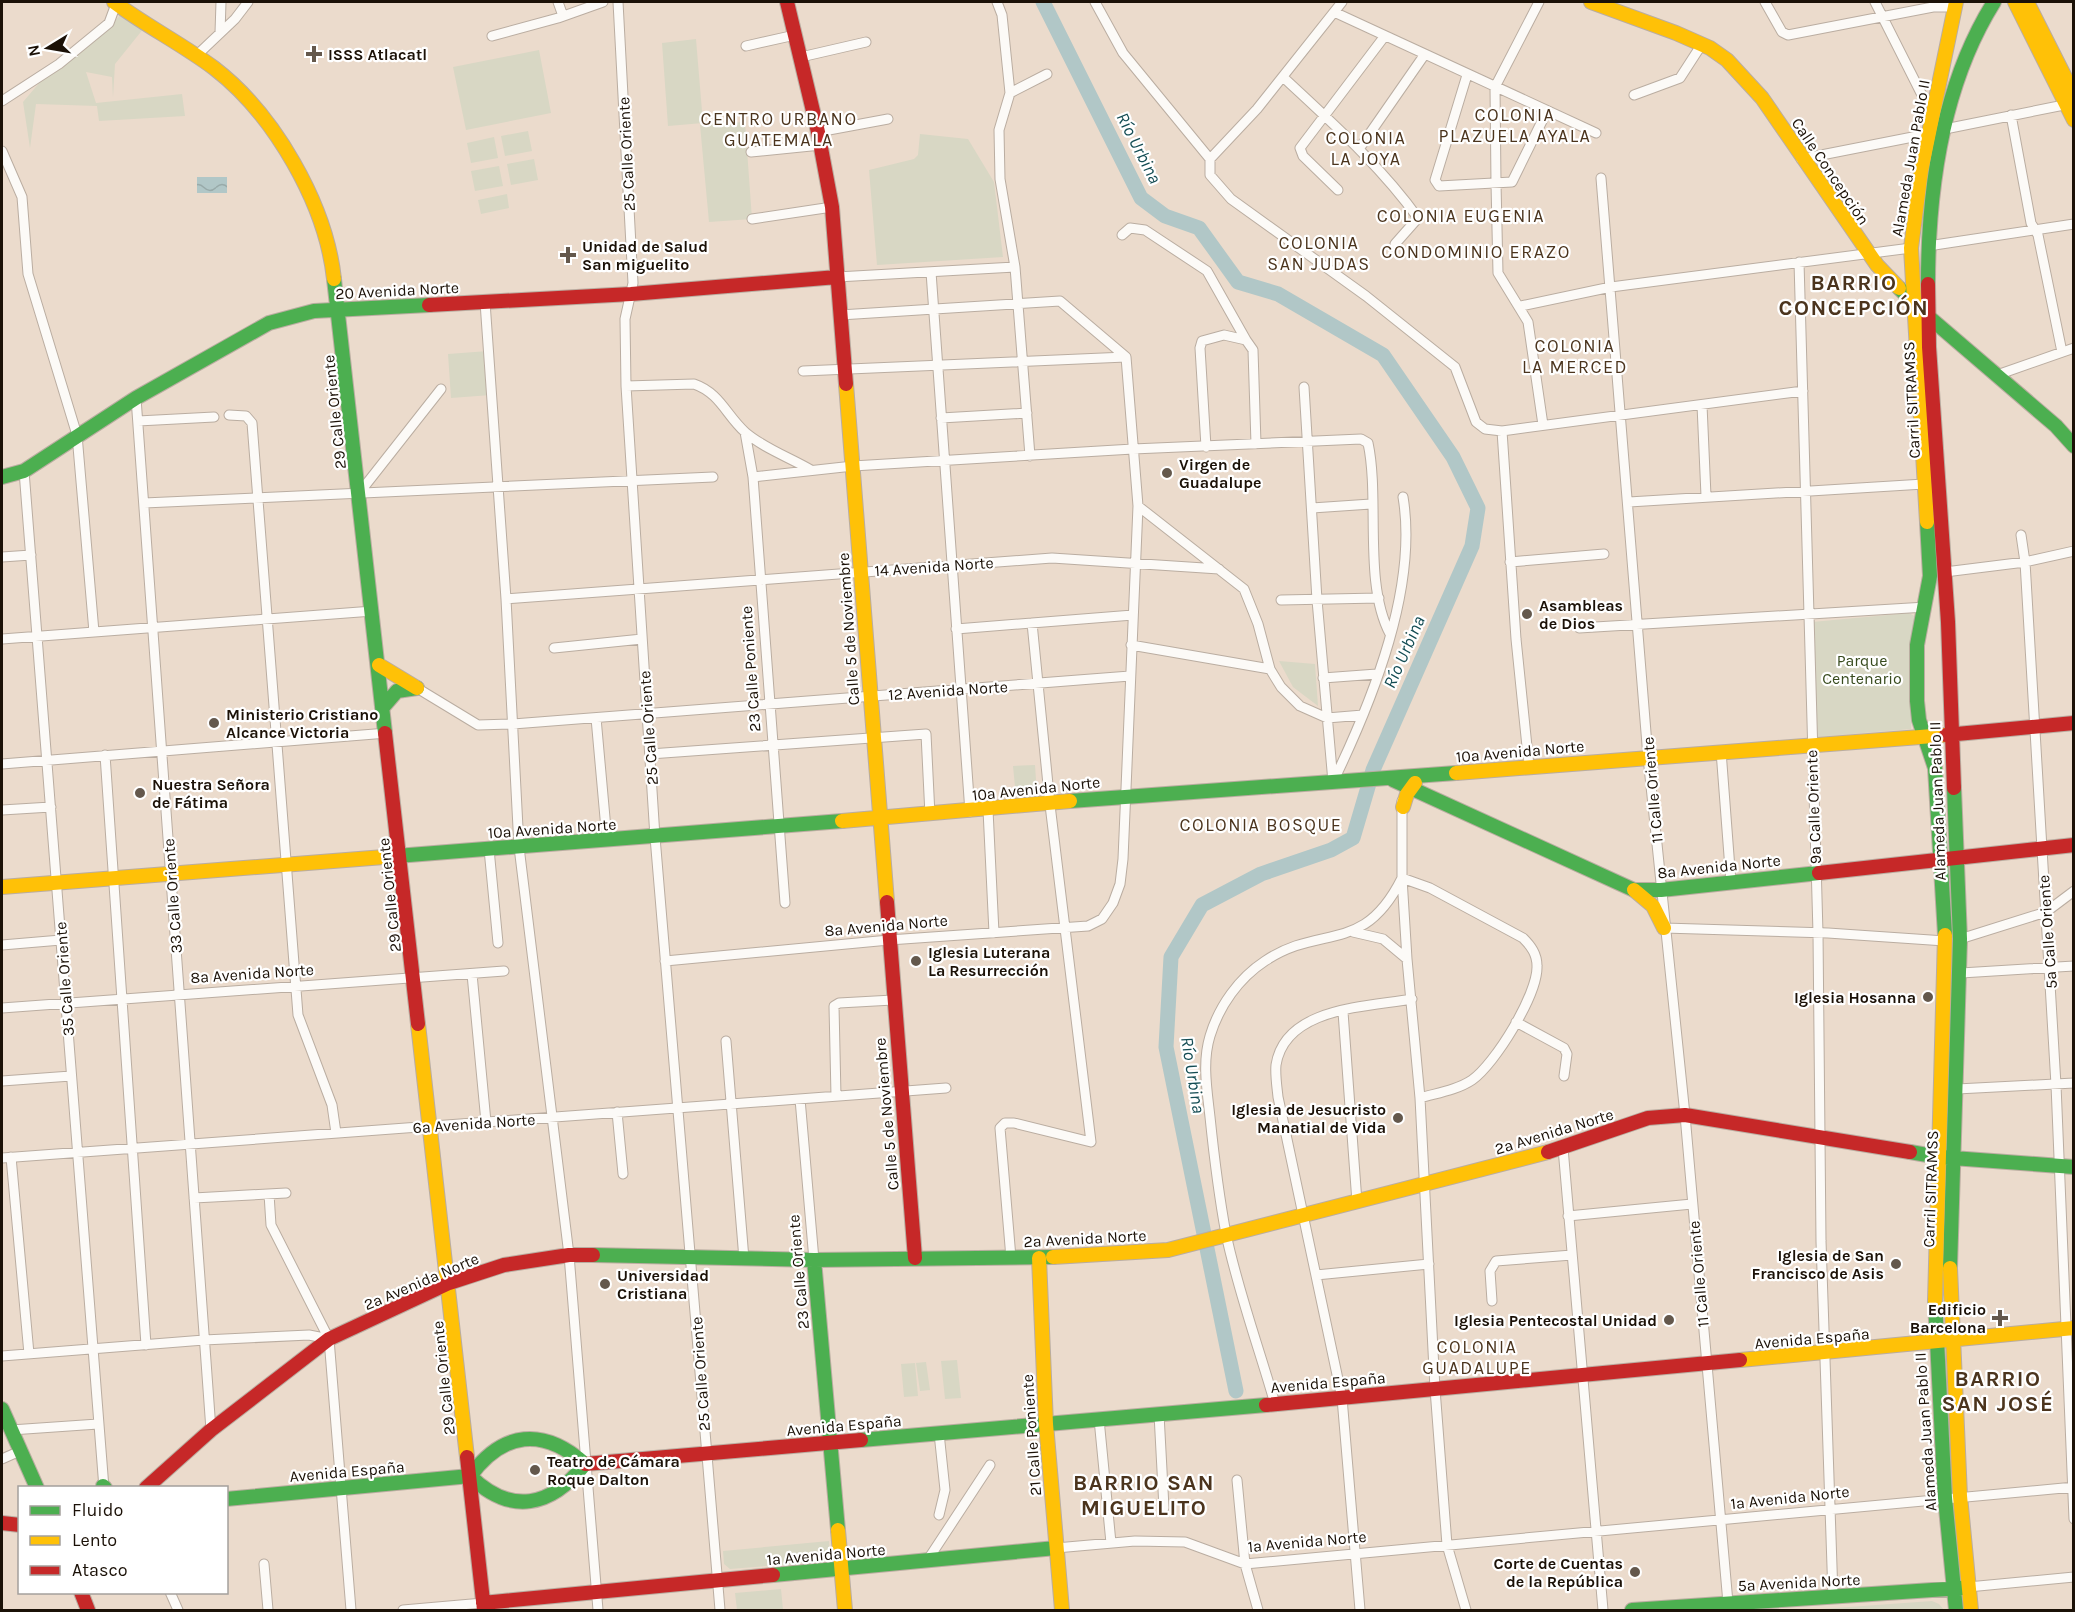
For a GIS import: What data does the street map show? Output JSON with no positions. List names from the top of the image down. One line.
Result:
{"streets":{"main road":["Alameda Juan Pablo II","Calle Concepción","20 Avenida Norte","Carril SITRAMSS","29 Calle Oriente","Calle 5 de Noviembre","10a Avenida Norte","8a Avenida Norte","2a Avenida Norte","23 Calle Oriente","Avenida España","21 Calle Poniente","1a Avenida Norte","5a Avenida Norte"],"street":["25 Calle Oriente","14 Avenida Norte","23 Calle Poniente","12 Avenida Norte","11 Calle Oriente","9a Calle Oriente","33 Calle Oriente","5a Calle Oriente","35 Calle Oriente","6a Avenida Norte"]},"crossings":[["25 Calle Oriente","20 Avenida Norte"],["25 Calle Oriente","14 Avenida Norte"],["25 Calle Oriente","12 Avenida Norte"],["25 Calle Oriente","10a Avenida Norte"],["25 Calle Oriente","8a Avenida Norte"],["25 Calle Oriente","6a Avenida Norte"],["25 Calle Oriente","2a Avenida Norte"],["25 Calle Oriente","Avenida España"],["25 Calle Oriente","1a Avenida Norte"],["Alameda Juan Pablo II","Calle Concepción"],["Alameda Juan Pablo II","Carril SITRAMSS"],["Alameda Juan Pablo II","10a Avenida Norte"],["Alameda Juan Pablo II","8a Avenida Norte"],["Alameda Juan Pablo II","2a Avenida Norte"],["Alameda Juan Pablo II","1a Avenida Norte"],["Alameda Juan Pablo II","5a Avenida Norte"],["Calle Concepción","Carril SITRAMSS"],["20 Avenida Norte","29 Calle Oriente"],["20 Avenida Norte","Calle 5 de Noviembre"],["20 Avenida Norte","33 Calle Oriente"],["20 Avenida Norte","35 Calle Oriente"],["Carril SITRAMSS","10a Avenida Norte"],["Carril SITRAMSS","8a Avenida Norte"],["Carril SITRAMSS","2a Avenida Norte"],["Carril SITRAMSS","Avenida España"],["Carril SITRAMSS","1a Avenida Norte"],["29 Calle Oriente","10a Avenida Norte"],["29 Calle Oriente","8a Avenida Norte"],["29 Calle Oriente","6a Avenida Norte"],["29 Calle Oriente","2a Avenida Norte"],["29 Calle Oriente","Avenida España"],["29 Calle Oriente","1a Avenida Norte"],["14 Avenida Norte","Calle 5 de Noviembre"],["14 Avenida Norte","23 Calle Poniente"],["Calle 5 de Noviembre","12 Avenida Norte"],["Calle 5 de Noviembre","10a Avenida Norte"],["Calle 5 de Noviembre","8a Avenida Norte"],["Calle 5 de Noviembre","6a Avenida Norte"],["Calle 5 de Noviembre","2a Avenida Norte"],["23 Calle Poniente","12 Avenida Norte"],["23 Calle Poniente","10a Avenida Norte"],["10a Avenida Norte","11 Calle Oriente"],["10a Avenida Norte","9a Calle Oriente"],["10a Avenida Norte","8a Avenida Norte"],["10a Avenida Norte","33 Calle Oriente"],["10a Avenida Norte","5a Calle Oriente"],["10a Avenida Norte","35 Calle Oriente"],["11 Calle Oriente","8a Avenida Norte"],["11 Calle Oriente","2a Avenida Norte"],["11 Calle Oriente","Avenida España"],["11 Calle Oriente","1a Avenida Norte"],["11 Calle Oriente","5a Avenida Norte"],["9a Calle Oriente","8a Avenida Norte"],["9a Calle Oriente","2a Avenida Norte"],["9a Calle Oriente","Avenida España"],["9a Calle Oriente","1a Avenida Norte"],["9a Calle Oriente","5a Avenida Norte"],["8a Avenida Norte","33 Calle Oriente"],["8a Avenida Norte","5a Calle Oriente"],["8a Avenida Norte","35 Calle Oriente"],["33 Calle Oriente","6a Avenida Norte"],["33 Calle Oriente","2a Avenida Norte"],["5a Calle Oriente","2a Avenida Norte"],["5a Calle Oriente","Avenida España"],["5a Calle Oriente","1a Avenida Norte"],["35 Calle Oriente","6a Avenida Norte"],["6a Avenida Norte","23 Calle Oriente"],["2a Avenida Norte","23 Calle Oriente"],["2a Avenida Norte","21 Calle Poniente"],["23 Calle Oriente","Avenida España"],["Avenida España","21 Calle Poniente"],["21 Calle Poniente","1a Avenida Norte"]],"districts":["COLONIA PLAZUELA AYALA","CENTRO URBANO GUATEMALA","COLONIA LA JOYA","COLONIA EUGENIA","COLONIA SAN JUDAS","CONDOMINIO ERAZO","BARRIO CONCEPCIÓN","COLONIA LA MERCED","COLONIA BOSQUE","COLONIA GUADALUPE","BARRIO SAN JOSÉ","BARRIO SAN MIGUELITO"],"water":["Río Urbina"],"parks":["Parque Centenario"],"places":{"health":["ISSS Atlacatl","Unidad de Salud San miguelito","Edificio Barcelona"],"other":["Virgen de Guadalupe","Asambleas de Dios","Ministerio Cristiano Alcance Victoria","Nuestra Señora de Fátima","Iglesia Luterana La Resurrección","Iglesia Hosanna","Iglesia de Jesucristo Manatial de Vida","Iglesia de San Francisco de Asis","Universidad Cristiana","Iglesia Pentecostal Unidad","Teatro de Cámara Roque Dalton","Corte de Cuentas de la República"]},"legend":["Fluido","Lento","Atasco"],"north":"left"}
